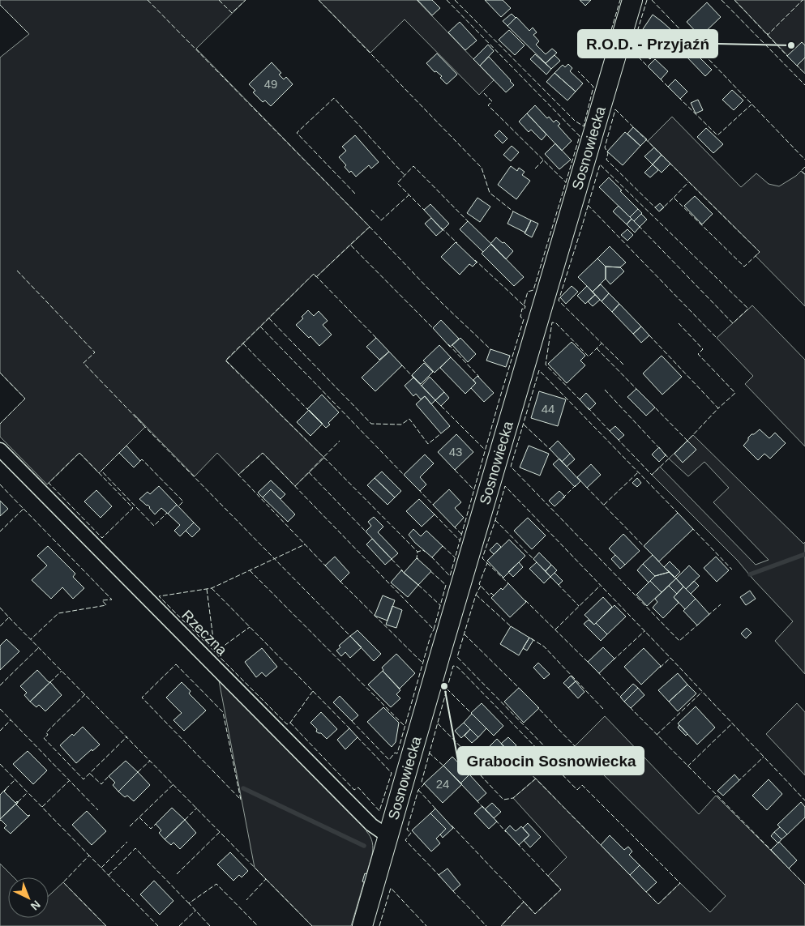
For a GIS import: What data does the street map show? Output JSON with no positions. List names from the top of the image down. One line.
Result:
{"streets":{"street":["Sosnowiecka","Rzeczna"]},"crossings":[["Sosnowiecka","Rzeczna"]],"places":["R.O.D. - Przyjaźń","Grabocin Sosnowiecka"],"house_numbers":["49","44","43","24"],"north":"bottom right"}
